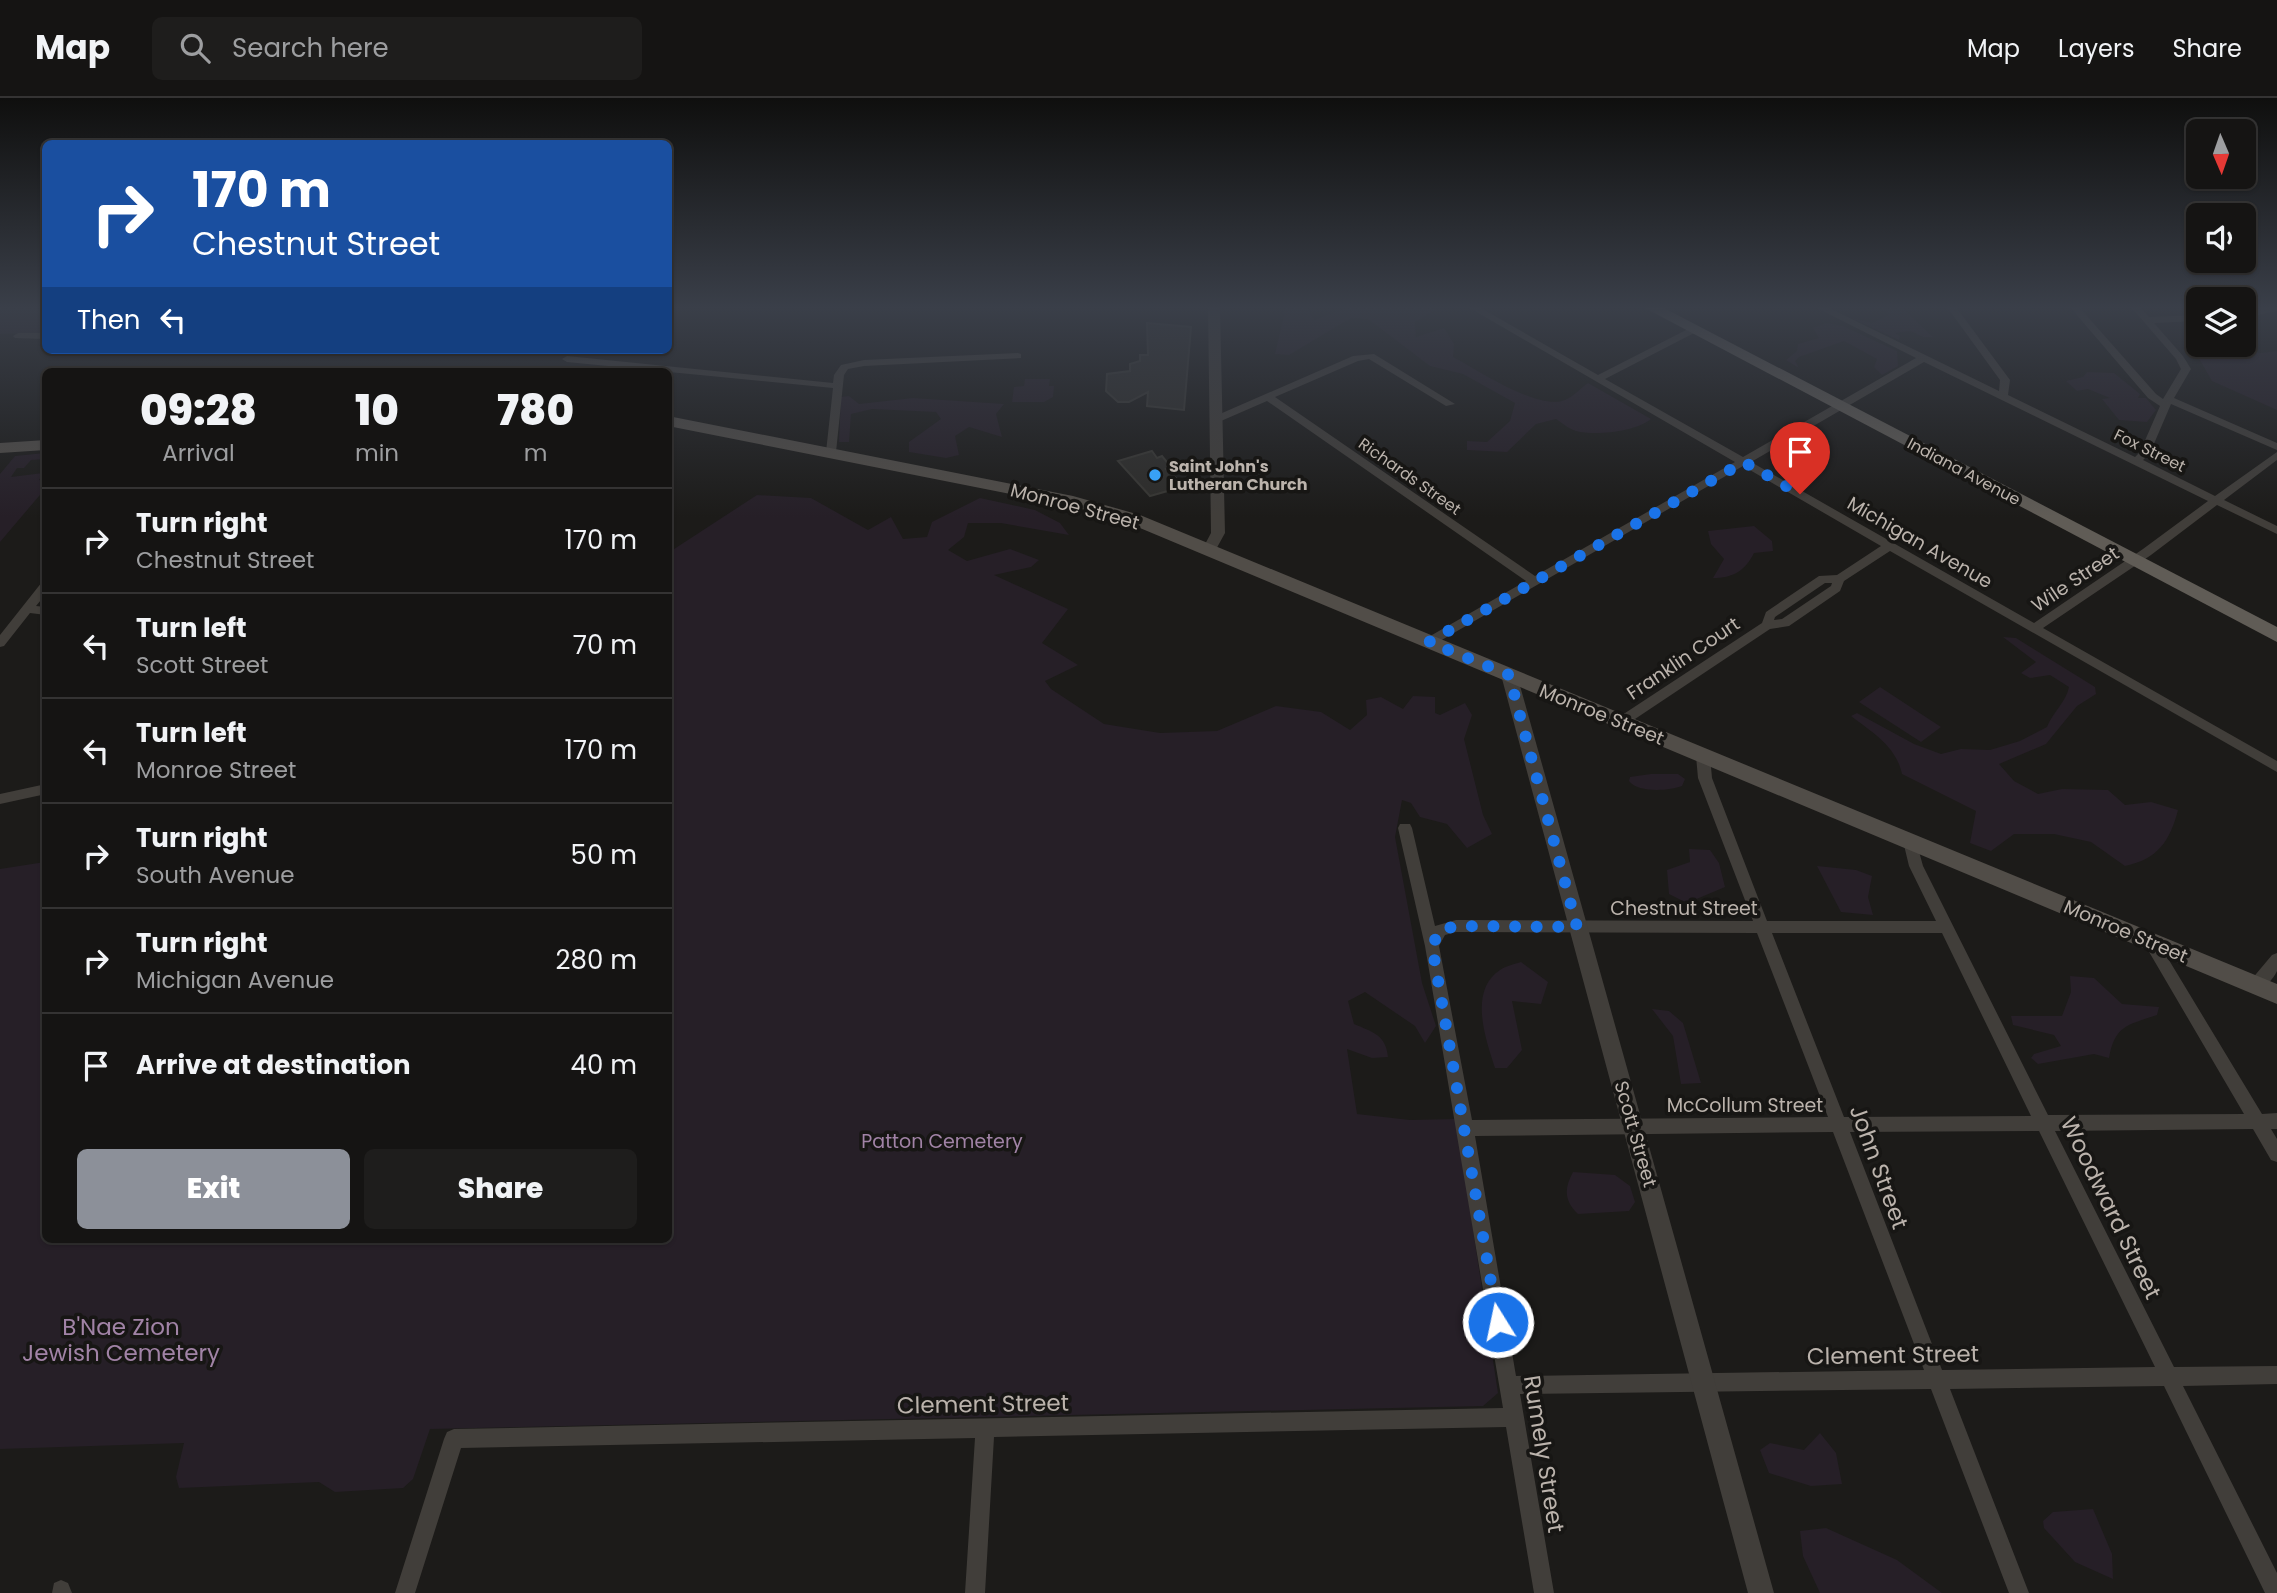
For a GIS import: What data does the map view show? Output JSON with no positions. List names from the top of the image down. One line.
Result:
{"streets":{"main road":["Indiana Avenue","Monroe Street"],"street":["Fox Street","Richards Street","Michigan Avenue","Wile Street","Franklin Court","Chestnut Street","McCollum Street","Scott Street","John Street","Woodward Street","Clement Street","Rumely Street"]},"crossings":[["Fox Street","Wile Street"],["Indiana Avenue","Wile Street"],["Monroe Street","Franklin Court"],["Monroe Street","Scott Street"],["Monroe Street","John Street"],["Monroe Street","Woodward Street"],["Michigan Avenue","Wile Street"],["Michigan Avenue","Franklin Court"],["Chestnut Street","Scott Street"],["Chestnut Street","John Street"],["Chestnut Street","Woodward Street"],["Chestnut Street","Rumely Street"],["McCollum Street","Scott Street"],["McCollum Street","John Street"],["McCollum Street","Woodward Street"],["McCollum Street","Rumely Street"],["Scott Street","Clement Street"],["John Street","Clement Street"],["Woodward Street","Clement Street"],["Clement Street","Rumely Street"]],"parks":["Patton Cemetery","B'Nae Zion Jewish Cemetery"],"places":["Saint John's Lutheran Church"],"north":"bottom","page":{"header":"Map","search":"Search here","nav":["Map","Layers","Share"],"turn":["170 m","Chestnut Street"],"then":"Then","eta":["09:28","Arrival","10","min","780","m"],"list":[{"name":"Turn right","note":"Chestnut Street","value":"170 m"},{"name":"Turn left","note":"Scott Street","value":"70 m"},{"name":"Turn left","note":"Monroe Street","value":"170 m"},{"name":"Turn right","note":"South Avenue","value":"50 m"},{"name":"Turn right","note":"Michigan Avenue","value":"280 m"},{"name":"Arrive at destination","value":"40 m"}],"buttons":["Exit","Share"]}}
